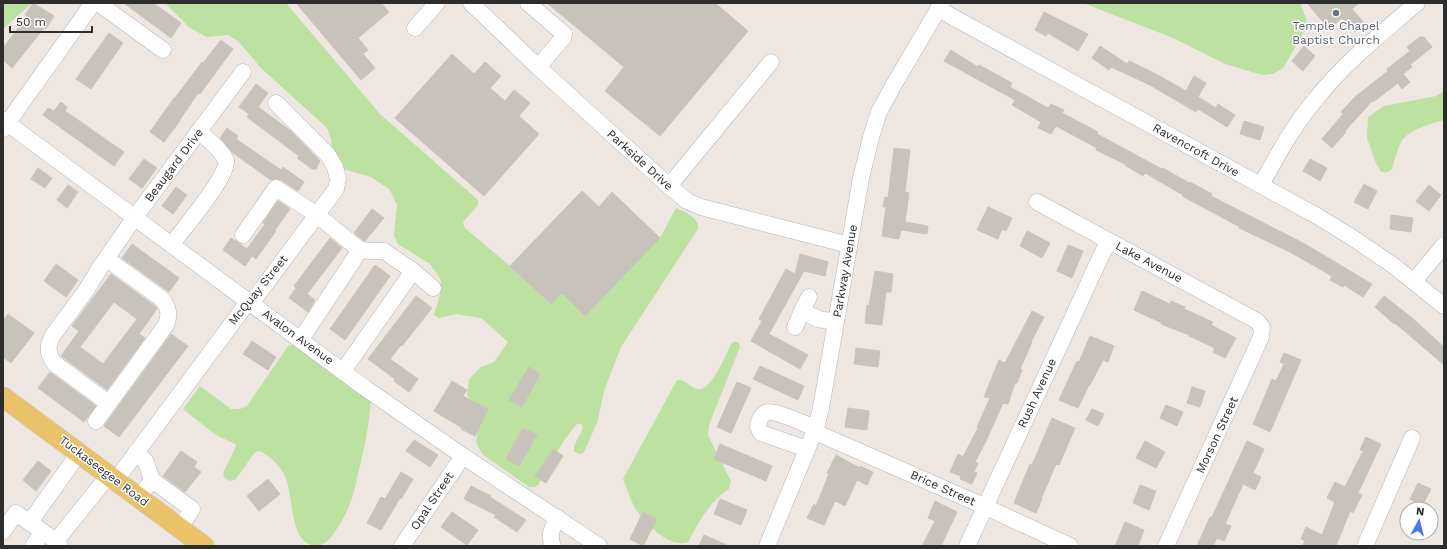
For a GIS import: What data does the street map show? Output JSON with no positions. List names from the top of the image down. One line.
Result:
{"streets":{"main road":["Tuckaseegee Road"],"street":["Ravencroft Drive","Parkside Drive","Beaugard Drive","Lake Avenue","Parkway Avenue","McQuay Street","Avalon Avenue","Rush Avenue","Morson Street","Brice Street","Opal Street"]},"crossings":[["Ravencroft Drive","Parkway Avenue"],["Parkside Drive","Parkway Avenue"],["Beaugard Drive","Avalon Avenue"],["Lake Avenue","Rush Avenue"],["Lake Avenue","Morson Street"],["Parkway Avenue","Brice Street"],["McQuay Street","Avalon Avenue"],["McQuay Street","Tuckaseegee Road"],["Avalon Avenue","Opal Street"],["Rush Avenue","Brice Street"]],"places":["Temple Chapel Baptist Church"],"scale_bar":"50 m","north":"top"}
